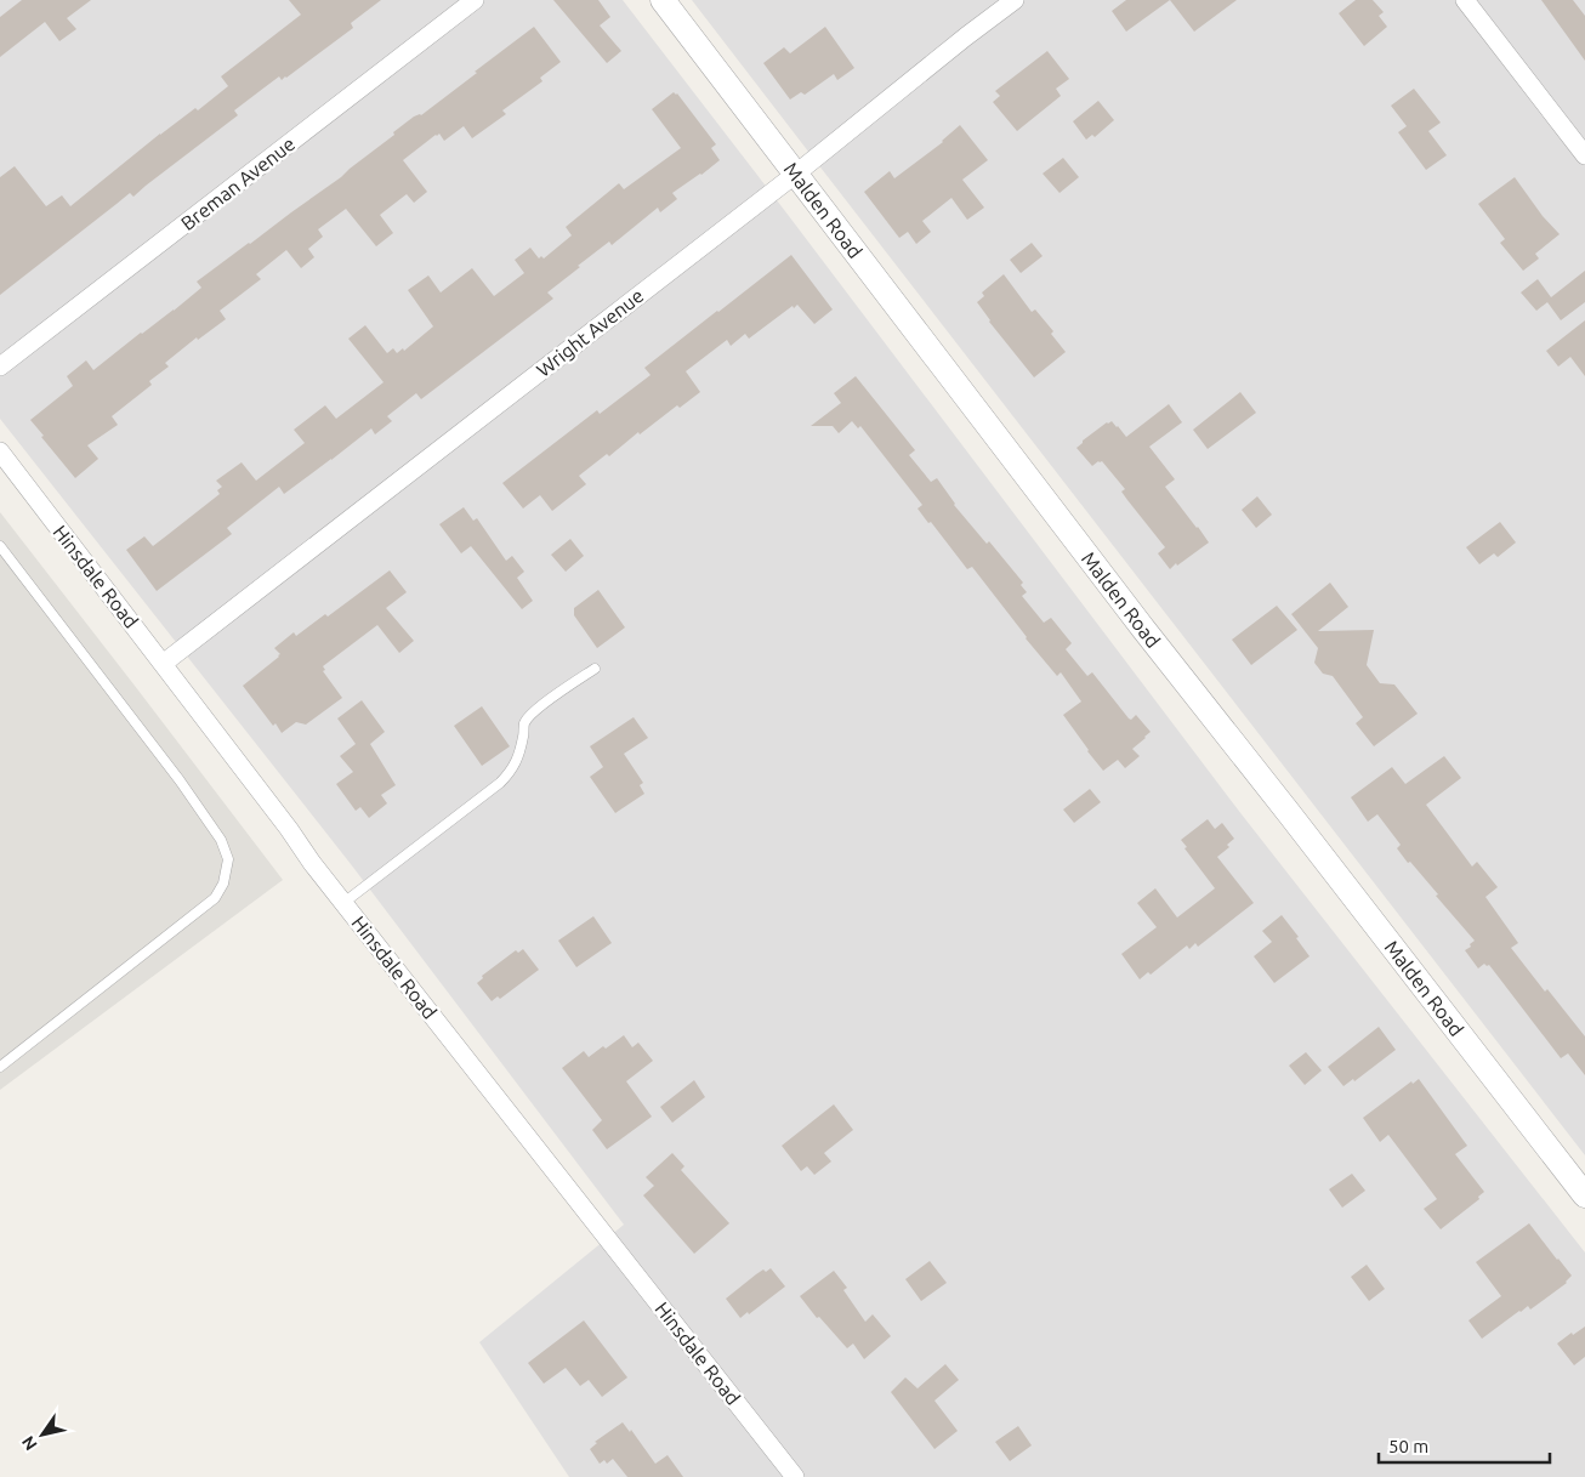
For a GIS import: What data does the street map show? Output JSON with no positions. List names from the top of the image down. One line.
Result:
{"streets":{"street":["Breman Avenue","Malden Road","Wright Avenue","Hinsdale Road"]},"crossings":[["Malden Road","Wright Avenue"],["Wright Avenue","Hinsdale Road"]],"scale_bar":"50 m","north":"bottom left"}
